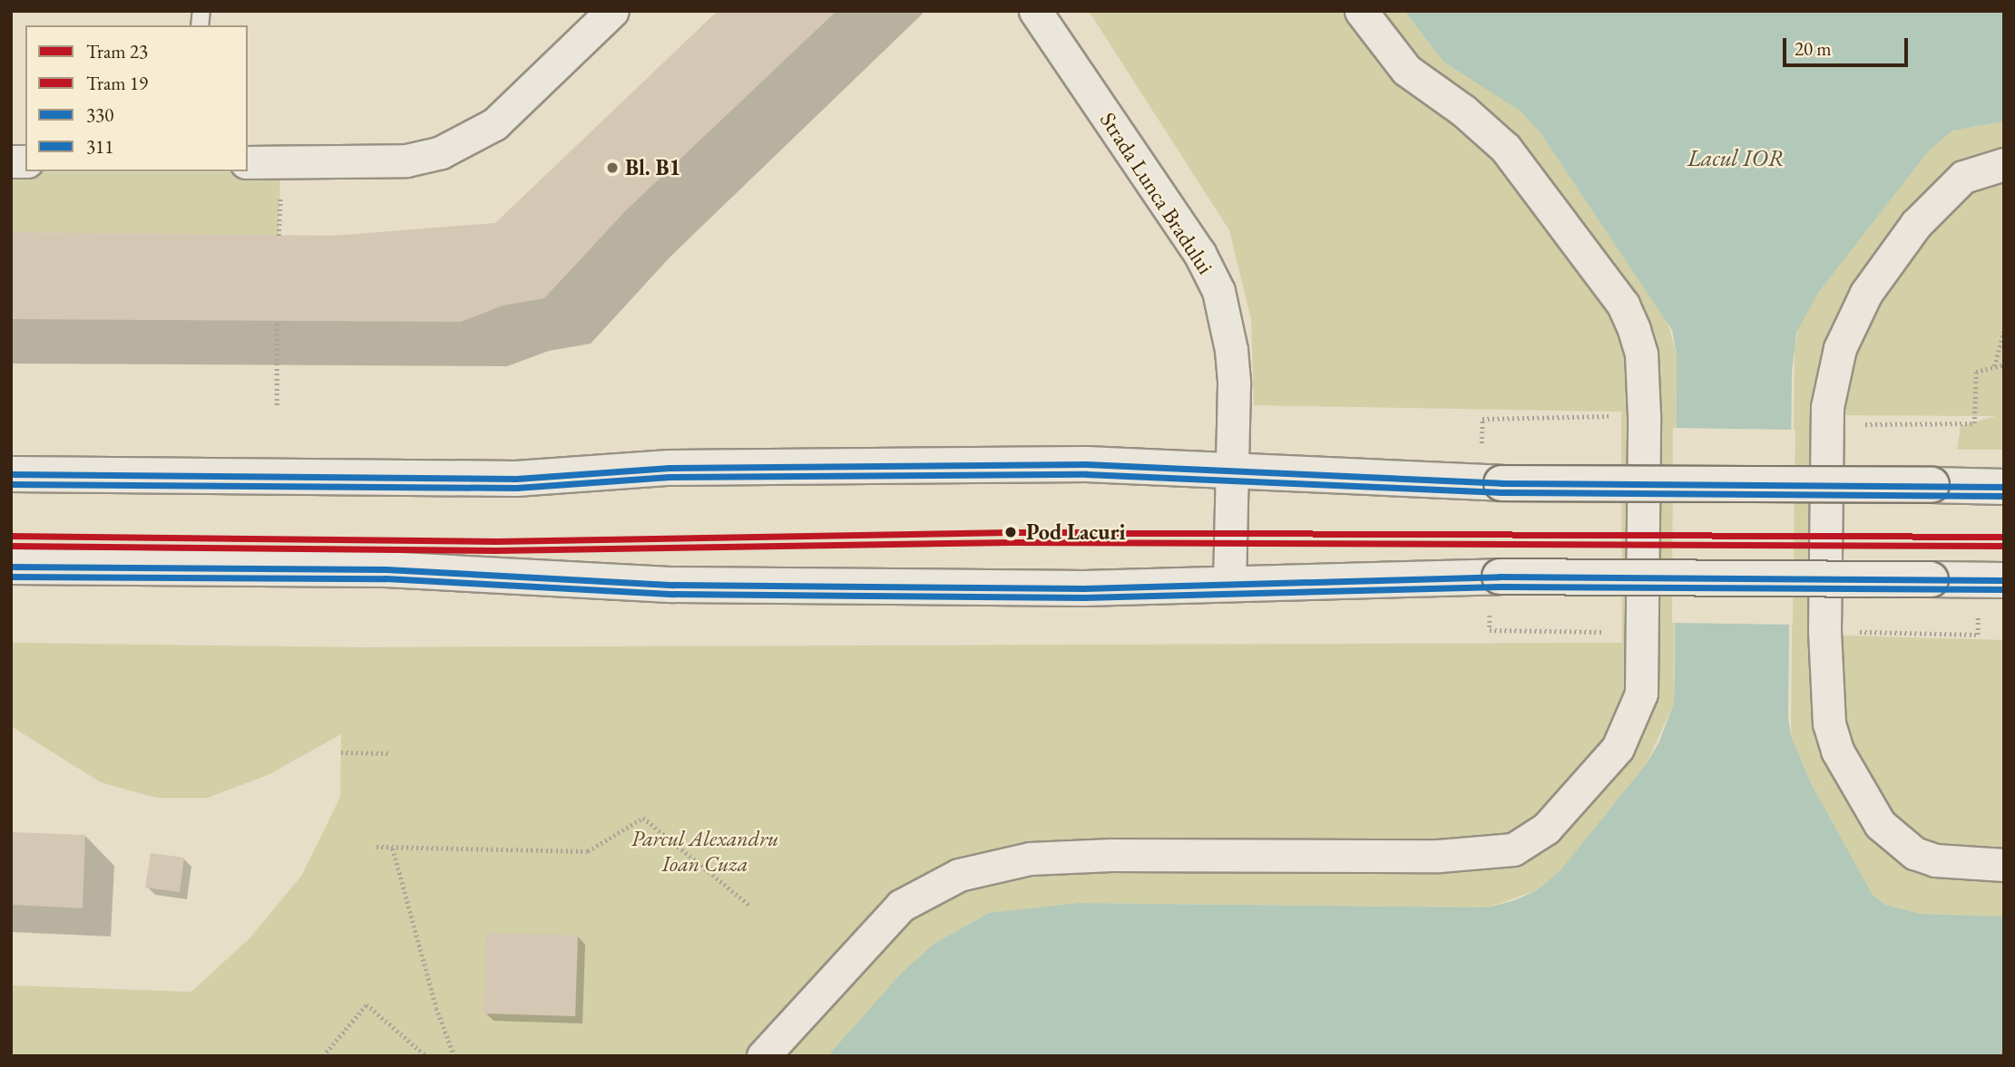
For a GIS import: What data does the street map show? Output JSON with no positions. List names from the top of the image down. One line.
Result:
{"streets":{"street":["Strada Lunca Bradului"]},"water":["Lacul IOR"],"parks":["Parcul Alexandru Ioan Cuza"],"places":["Bl. B1","Pod Lacuri"],"lines":["transit line 330","transit line 311","tram line 23","tram line 19"],"legend":["Tram 23","Tram 19","330","311"],"scale_bar":"20 m"}
